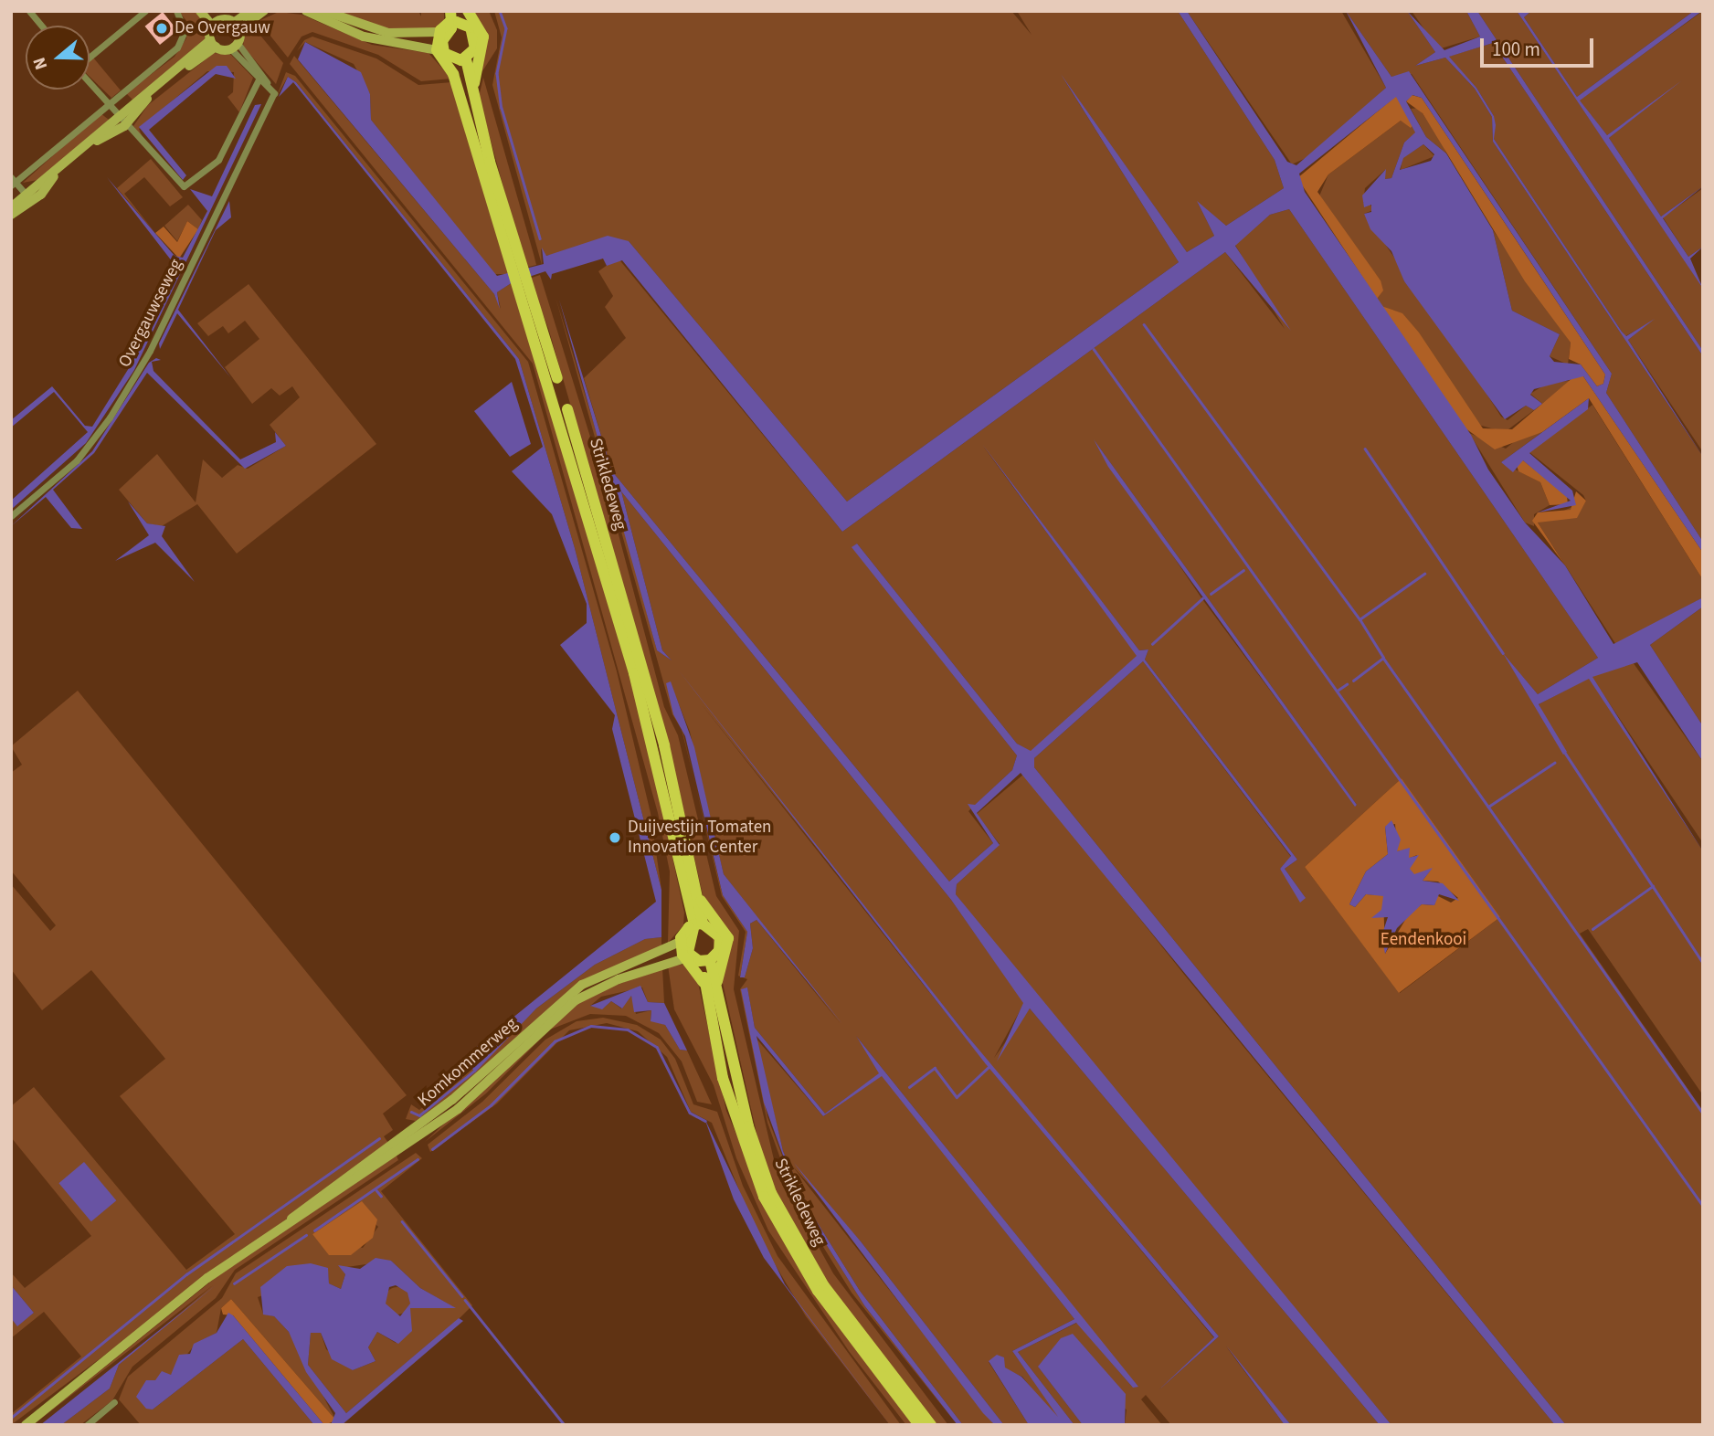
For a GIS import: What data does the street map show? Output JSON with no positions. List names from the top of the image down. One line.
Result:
{"streets":{"main road":["Strikledeweg","Komkommerweg"],"street":["Overgauwseweg"]},"crossings":[["Strikledeweg","Komkommerweg"]],"parks":["Eendenkooi"],"places":["De Overgauw","Duijvestijn Tomaten Innovation Center"],"scale_bar":"100 m","north":"left"}
